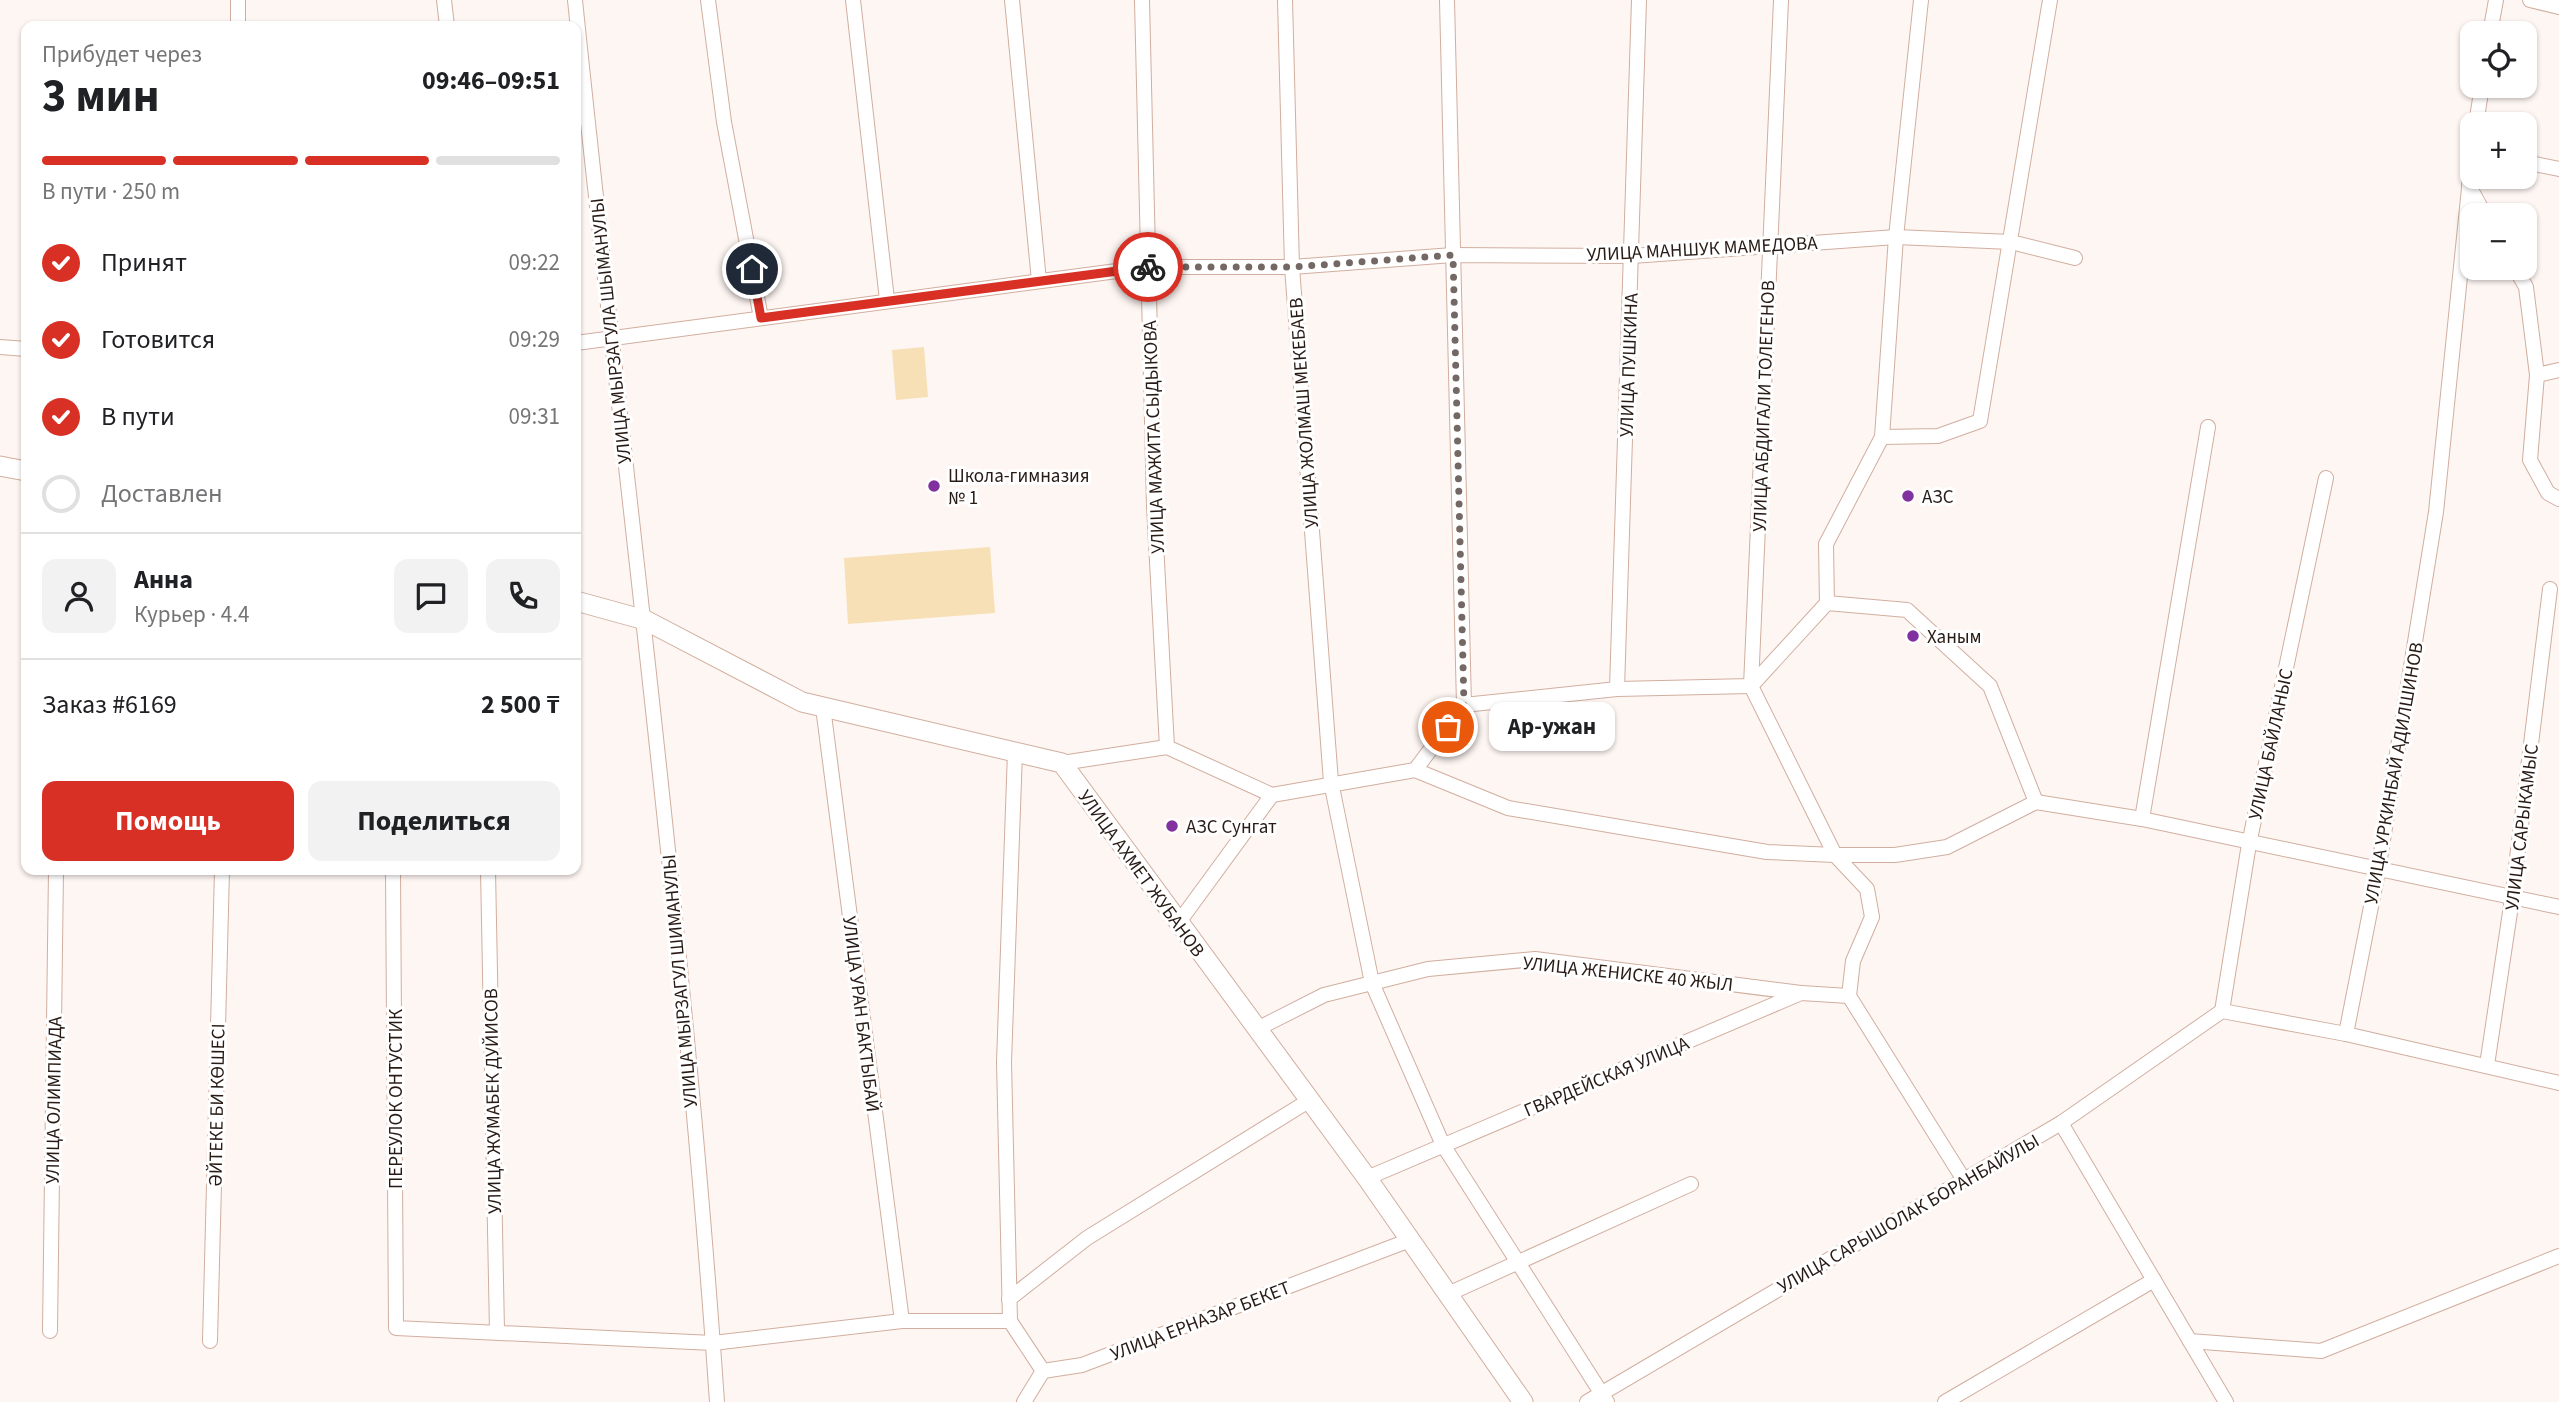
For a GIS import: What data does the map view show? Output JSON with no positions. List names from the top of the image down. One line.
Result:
{"streets":{"main road":["УЛИЦА АХМЕТ ЖУБАНОВ"],"street":["УЛИЦА МАНШУК МАМЕДОВА","УЛИЦА МЫРЗАГУЛА ШЫМАНУЛЫ","УЛИЦА ПУШКИНА","УЛИЦА АБДИГАЛИ ТОЛЕГЕНОВ","УЛИЦА ЖОЛМАШ МЕКЕБАЕВ","УЛИЦА МАЖИТА СЫДЫКОВА","УЛИЦА БАЙЛАНЫС","УЛИЦА УРКИНБАЙ АДИЛШИНОВ","УЛИЦА САРЫКАМЫС","УЛИЦА ЖЕНИСКЕ 40 ЖЫЛ","УЛИЦА МЫРЗАГУЛ ШИМАНУЛЫ","УЛИЦА УРАН БАКТЫБАЙ","ГВАРДЕЙСКАЯ УЛИЦА","ПЕРЕУЛОК ОНТУСТИК","УЛИЦА ОЛИМПИАДА","УЛИЦА ЖУМАБЕК ДУЙИСОВ","ӘЙТЕКЕ БИ КӨШЕСІ","УЛИЦА САРЫШОЛАК БОРАНБАЙУЛЫ","УЛИЦА ЕРНАЗАР БЕКЕТ"]},"crossings":[["УЛИЦА МАНШУК МАМЕДОВА","УЛИЦА МЫРЗАГУЛА ШЫМАНУЛЫ"],["УЛИЦА МАНШУК МАМЕДОВА","УЛИЦА ПУШКИНА"],["УЛИЦА МАНШУК МАМЕДОВА","УЛИЦА АБДИГАЛИ ТОЛЕГЕНОВ"],["УЛИЦА МАНШУК МАМЕДОВА","УЛИЦА ЖОЛМАШ МЕКЕБАЕВ"],["УЛИЦА МАНШУК МАМЕДОВА","УЛИЦА МАЖИТА СЫДЫКОВА"],["УЛИЦА МЫРЗАГУЛА ШЫМАНУЛЫ","УЛИЦА МЫРЗАГУЛ ШИМАНУЛЫ"],["УЛИЦА ЖОЛМАШ МЕКЕБАЕВ","УЛИЦА ЖЕНИСКЕ 40 ЖЫЛ"],["УЛИЦА ЖОЛМАШ МЕКЕБАЕВ","ГВАРДЕЙСКАЯ УЛИЦА"],["УЛИЦА ЖОЛМАШ МЕКЕБАЕВ","УЛИЦА САРЫШОЛАК БОРАНБАЙУЛЫ"],["УЛИЦА БАЙЛАНЫС","УЛИЦА САРЫШОЛАК БОРАНБАЙУЛЫ"],["УЛИЦА АХМЕТ ЖУБАНОВ","УЛИЦА ЖЕНИСКЕ 40 ЖЫЛ"],["УЛИЦА АХМЕТ ЖУБАНОВ","ГВАРДЕЙСКАЯ УЛИЦА"],["УЛИЦА АХМЕТ ЖУБАНОВ","УЛИЦА ЕРНАЗАР БЕКЕТ"],["УЛИЦА ЖЕНИСКЕ 40 ЖЫЛ","ГВАРДЕЙСКАЯ УЛИЦА"],["ПЕРЕУЛОК ОНТУСТИК","УЛИЦА ЖУМАБЕК ДУЙИСОВ"]],"places":["Школа-гимназия № 1","АЗС","Ханым","Ар-ужан","АЗС Сунгат"],"page":{"map_buttons":["+","−"],"heading":["3 мин","Прибудет через","09:46–09:51"],"panel":["Анна","Курьер · 4.4","Заказ #6169","2 500 ₸"],"bar":"В пути · 250 m","list":[["Принят","09:22"],["Готовится","09:29"],["В пути","09:31"],"Доставлен"],"bubble":"Ар-ужан","buttons":["Помощь","Поделиться"]}}
